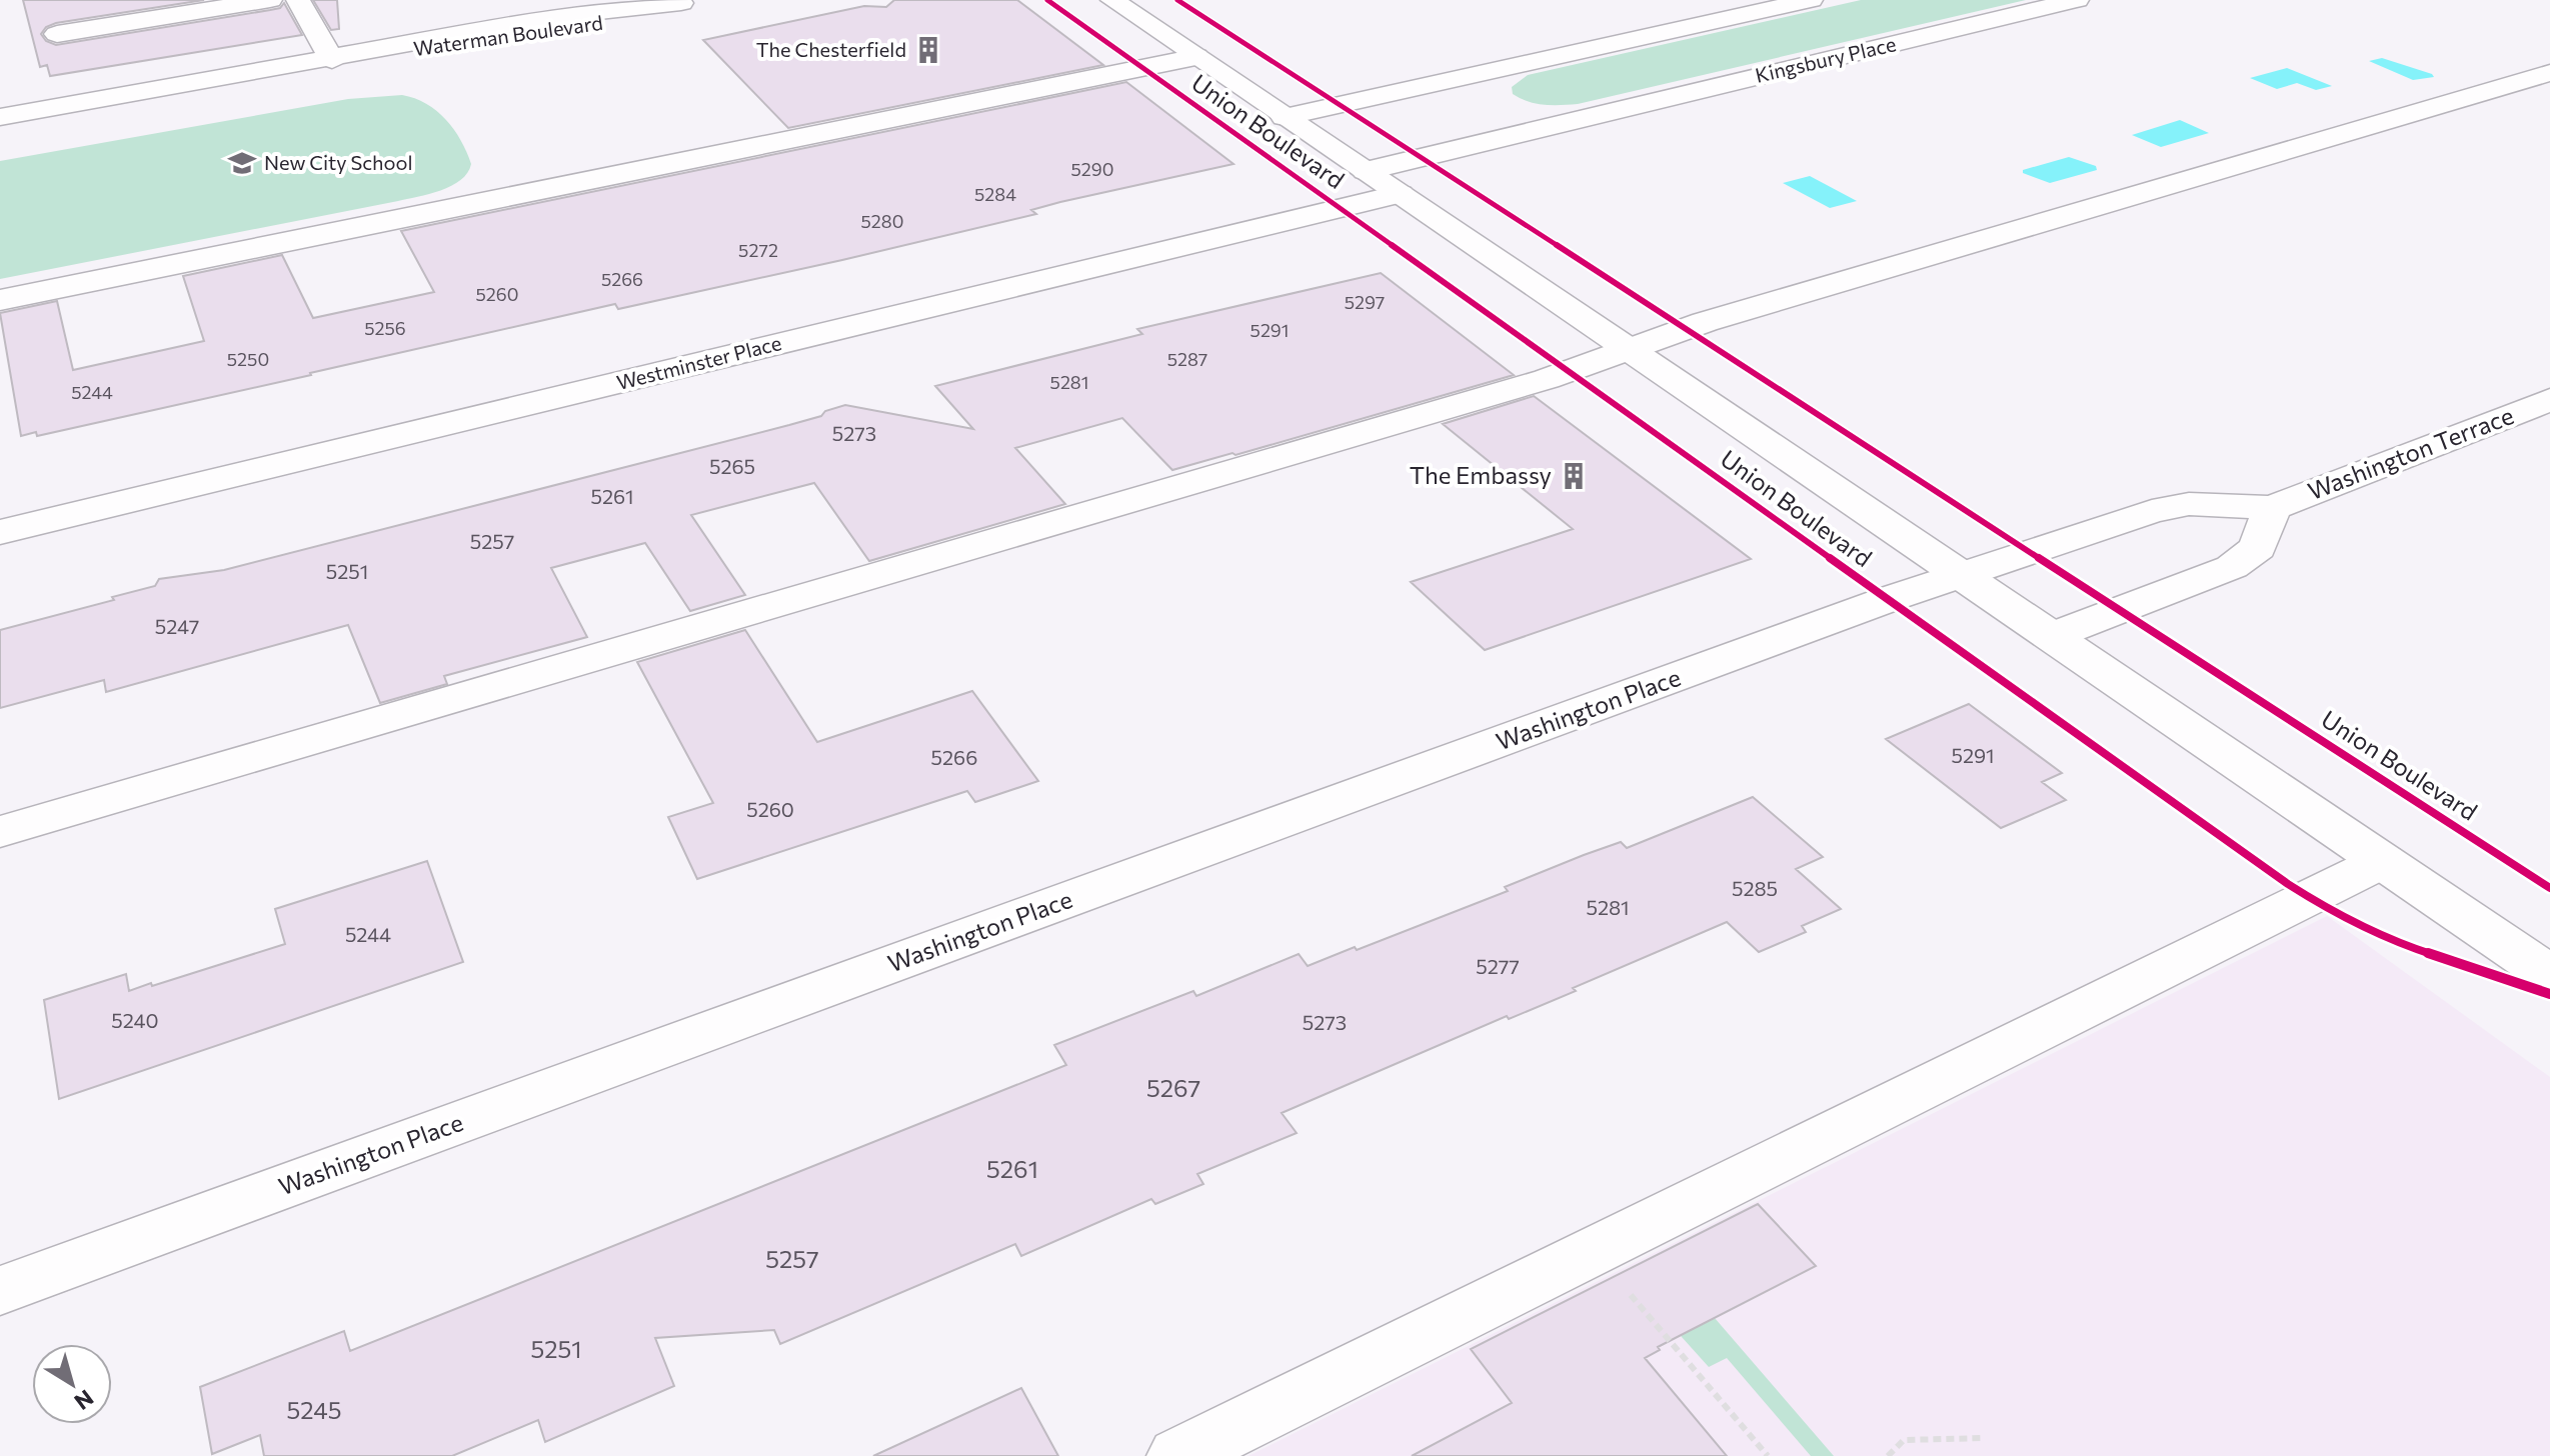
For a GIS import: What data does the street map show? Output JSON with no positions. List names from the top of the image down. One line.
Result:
{"streets":{"street":["Waterman Boulevard","Kingsbury Place","Union Boulevard","Westminster Place","Washington Terrace","Washington Place"]},"crossings":[["Kingsbury Place","Union Boulevard"],["Union Boulevard","Westminster Place"],["Union Boulevard","Washington Place"],["Washington Terrace","Washington Place"]],"places":{"building":["The Chesterfield","The Embassy"],"school or university":["New City School"]},"house_numbers":["5290","5284","5280","5272","5266","5260","5297","5256","5291","5250","5287","5281","5244","5273","5265","5261","5257","5251","5247","5291","5266","5260","5285","5281","5244","5277","5240","5273","5267","5261","5257","5251","5245"],"north":"bottom right"}
